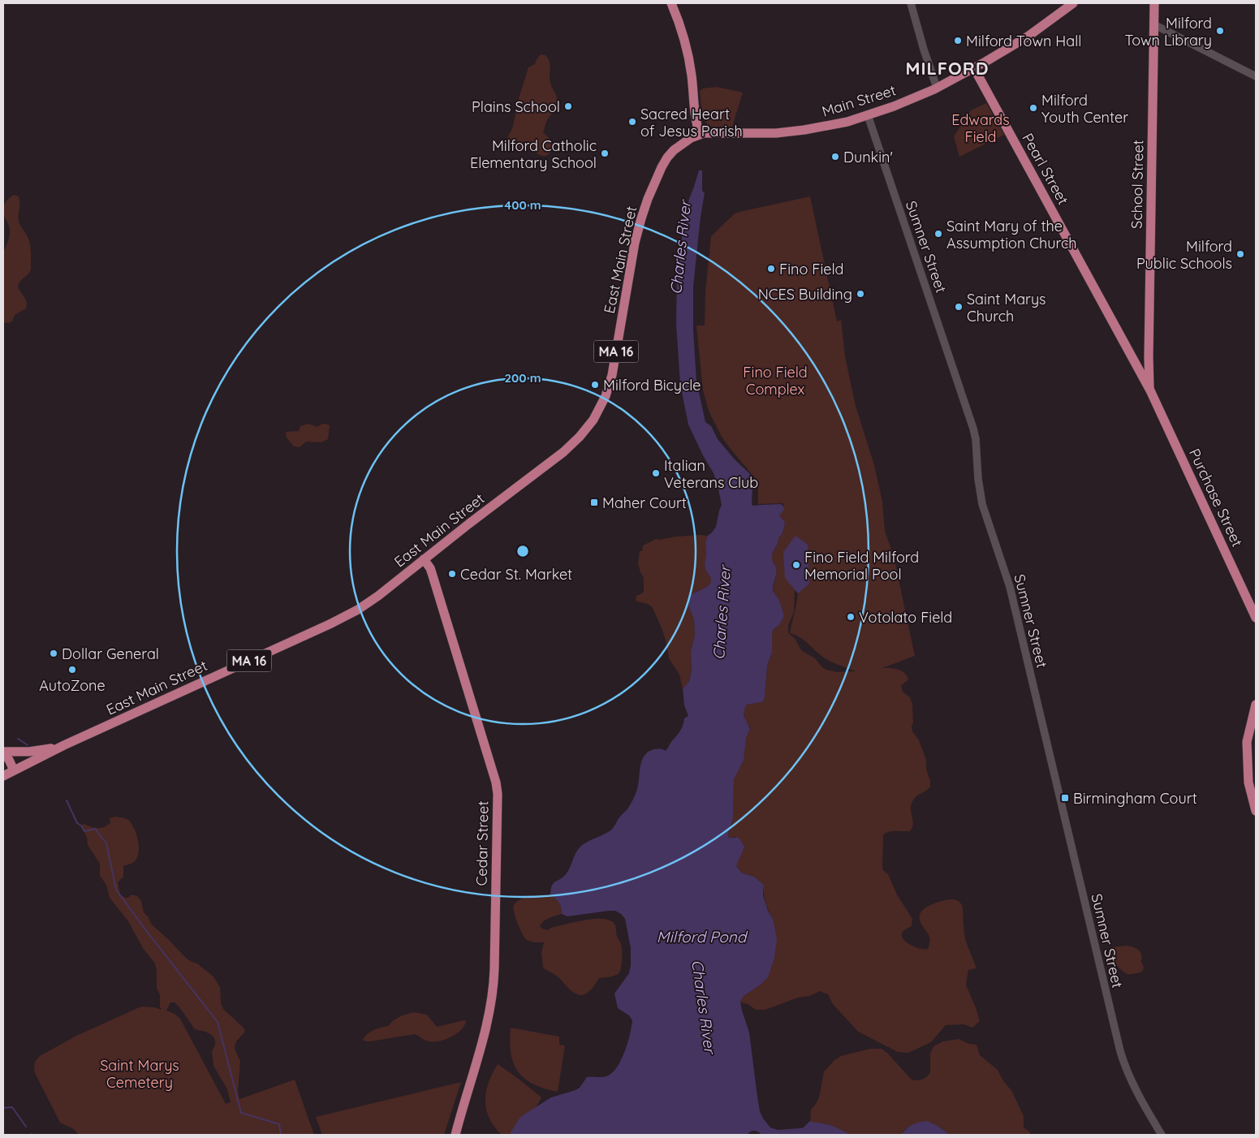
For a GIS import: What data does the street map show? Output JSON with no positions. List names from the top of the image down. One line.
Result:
{"streets":{"main road":["Main Street","Pearl Street","School Street","East Main Street","MA 16","Purchase Street","Cedar Street"],"street":["Sumner Street"]},"crossings":[["Main Street","Pearl Street"],["Main Street","Sumner Street"],["Main Street","East Main Street"],["Pearl Street","School Street"],["Pearl Street","Purchase Street"],["School Street","Purchase Street"],["East Main Street","Cedar Street"]],"districts":["MILFORD"],"water":["Charles River","Milford Pond"],"parks":["Edwards Field","Fino Field Complex","Saint Marys Cemetery"],"places":{"other":["Milford Town Library","Milford Town Hall","Plains School","Milford Youth Center","Sacred Heart of Jesus Parish","Milford Catholic Elementary School","Dunkin'","Saint Mary of the Assumption Church","Milford Public Schools","Fino Field","NCES Building","Saint Marys Church","Milford Bicycle","Italian Veterans Club","Fino Field Milford Memorial Pool","Cedar St. Market","Votolato Field","Dollar General","AutoZone"],"transit":["Maher Court","Birmingham Court"]},"rings":["400 m","200 m"]}
